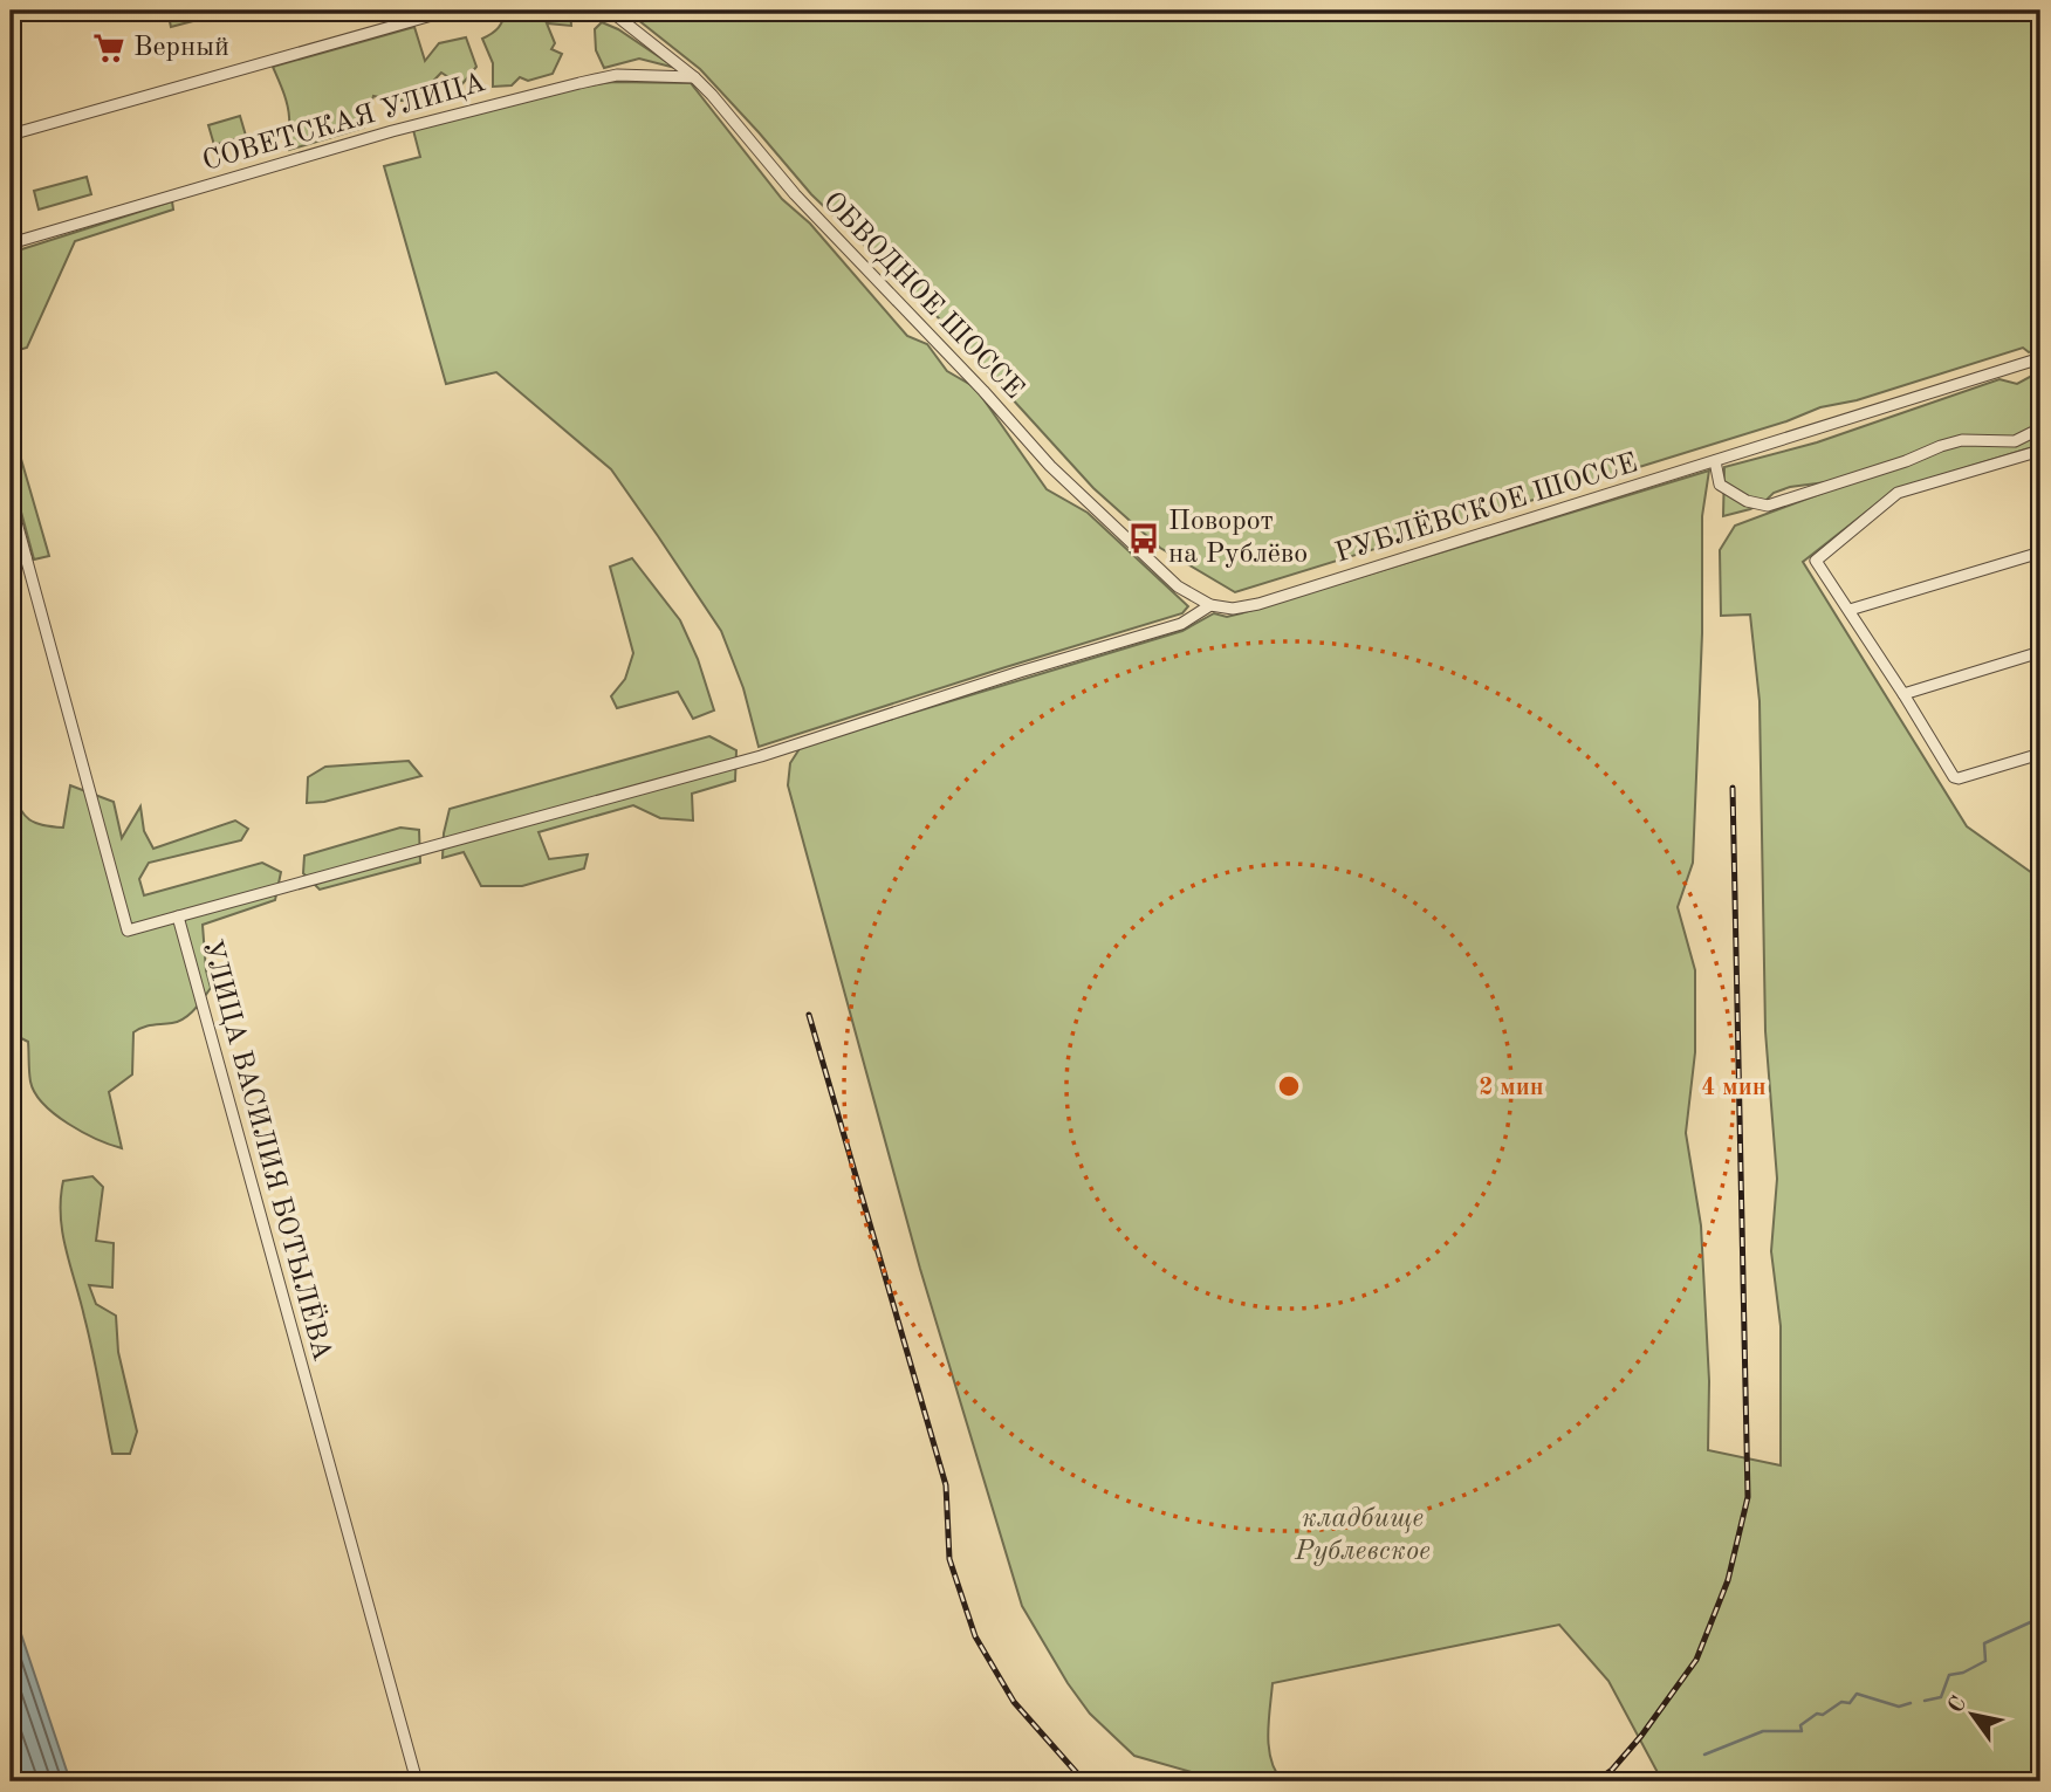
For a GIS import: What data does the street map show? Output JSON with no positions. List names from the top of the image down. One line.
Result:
{"streets":{"street":["СОВЕТСКАЯ УЛИЦА","ОБВОДНОЕ ШОССЕ","РУБЛЁВСКОЕ ШОССЕ","УЛИЦА ВАСИЛИЯ БОТЫЛЁВА"]},"crossings":[["СОВЕТСКАЯ УЛИЦА","ОБВОДНОЕ ШОССЕ"],["ОБВОДНОЕ ШОССЕ","РУБЛЁВСКОЕ ШОССЕ"]],"parks":["кладбище Рублевское"],"places":{"supermarket":["Верный"],"bus stop":["Поворот на Рублёво"]},"north":"top left","rings":["2 мин","4 мин"]}
